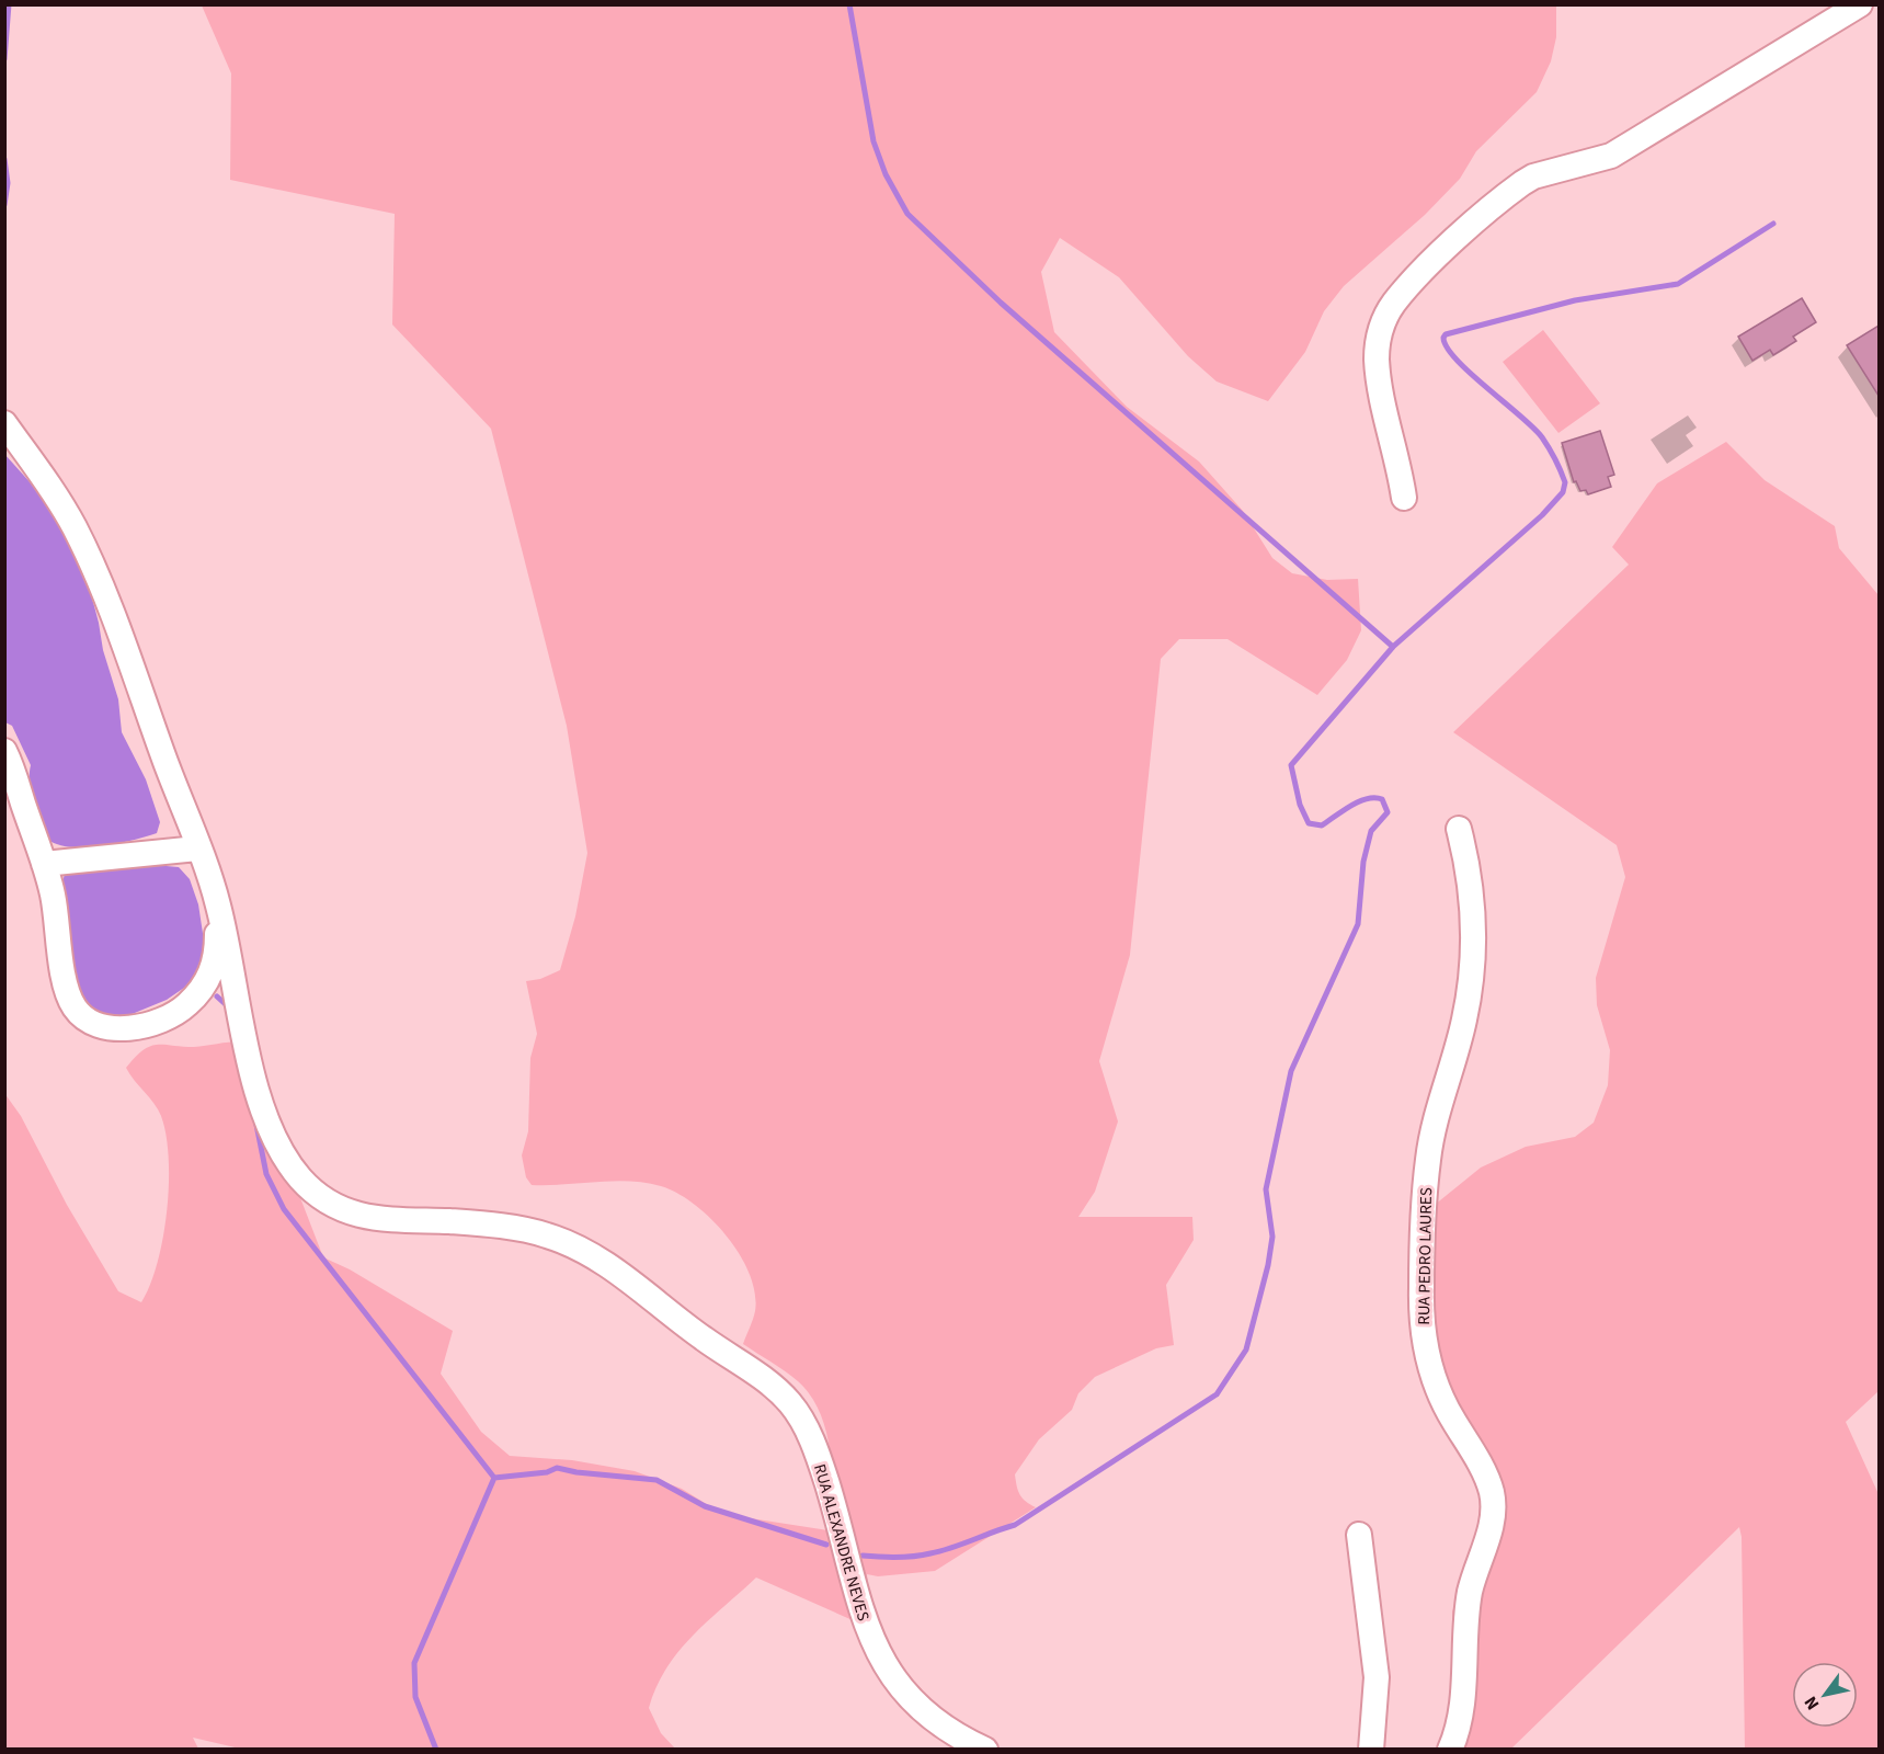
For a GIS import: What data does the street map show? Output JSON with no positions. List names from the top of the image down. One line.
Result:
{"streets":{"street":["RUA PEDRO LAURES","RUA ALEXANDRE NEVES"]},"north":"bottom left"}
